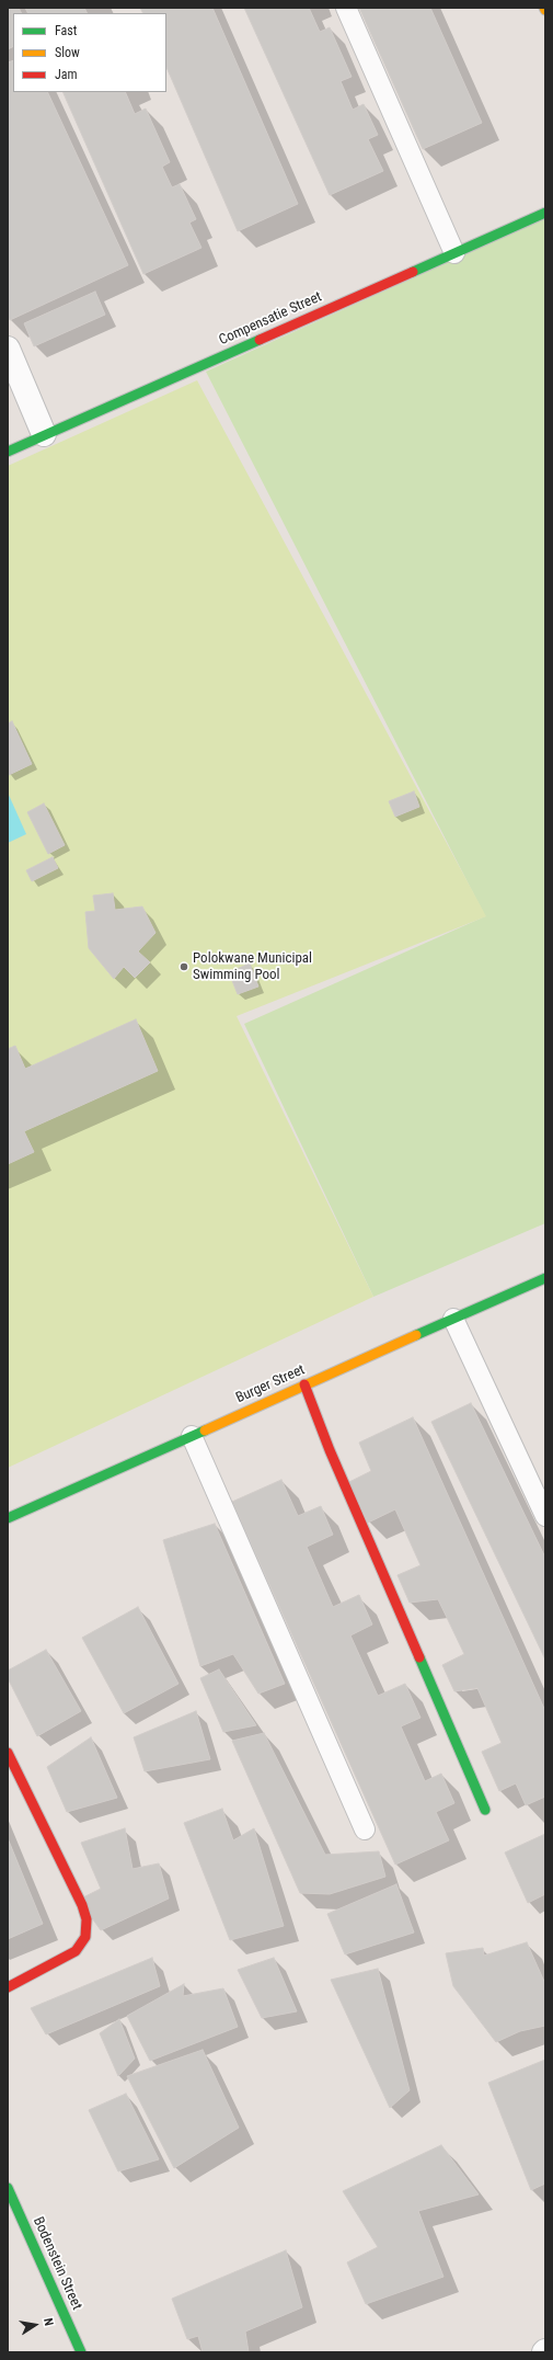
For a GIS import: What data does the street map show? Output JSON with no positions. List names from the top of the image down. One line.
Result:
{"streets":{"street":["Compensatie Street","Burger Street","Bodenstein Street"]},"places":["Polokwane Municipal Swimming Pool"],"legend":["Fast","Slow","Jam"],"north":"right"}
